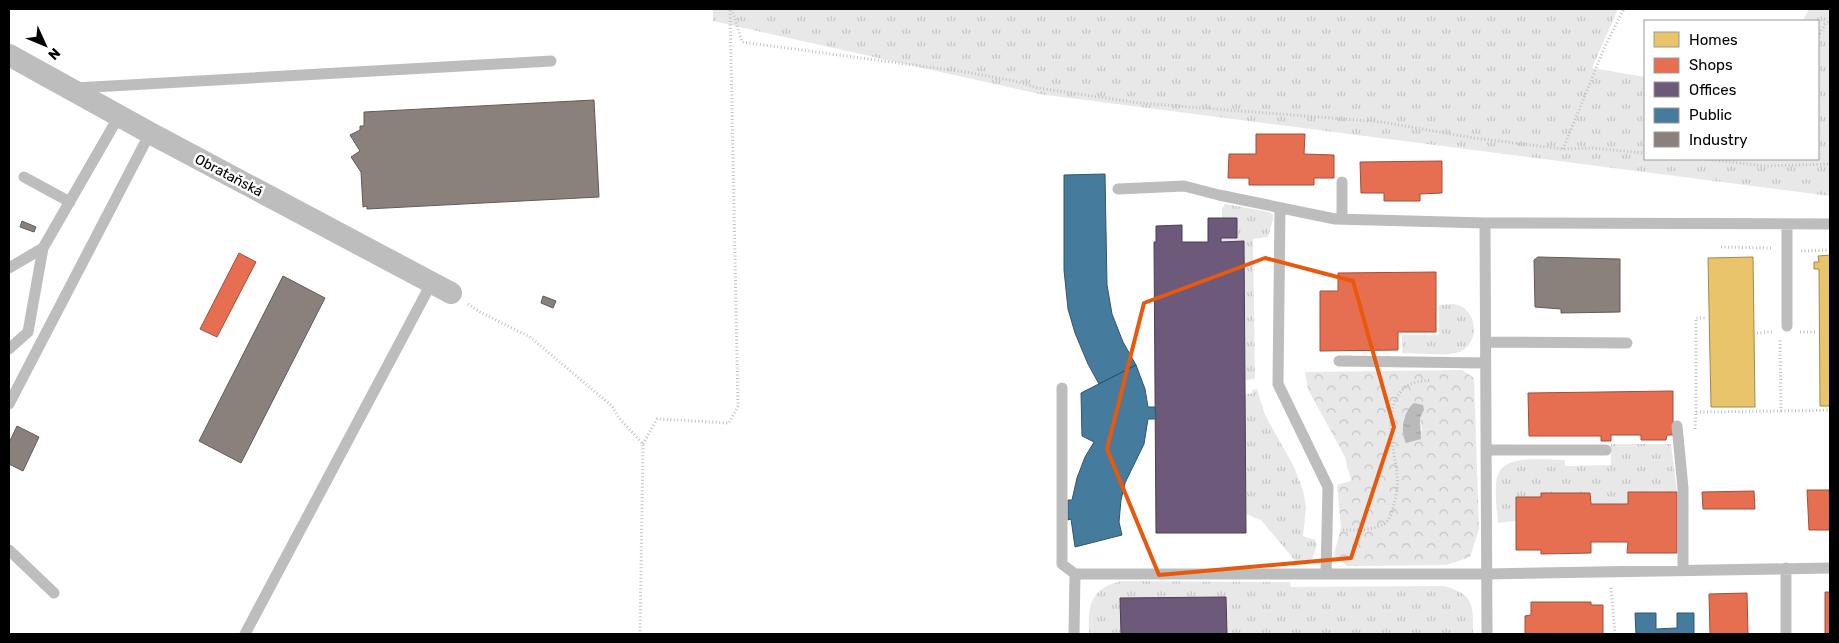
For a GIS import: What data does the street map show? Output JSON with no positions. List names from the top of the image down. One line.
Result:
{"streets":{"street":["Obrataňská"]},"legend":["Homes","Shops","Offices","Public","Industry"],"north":"bottom right"}
